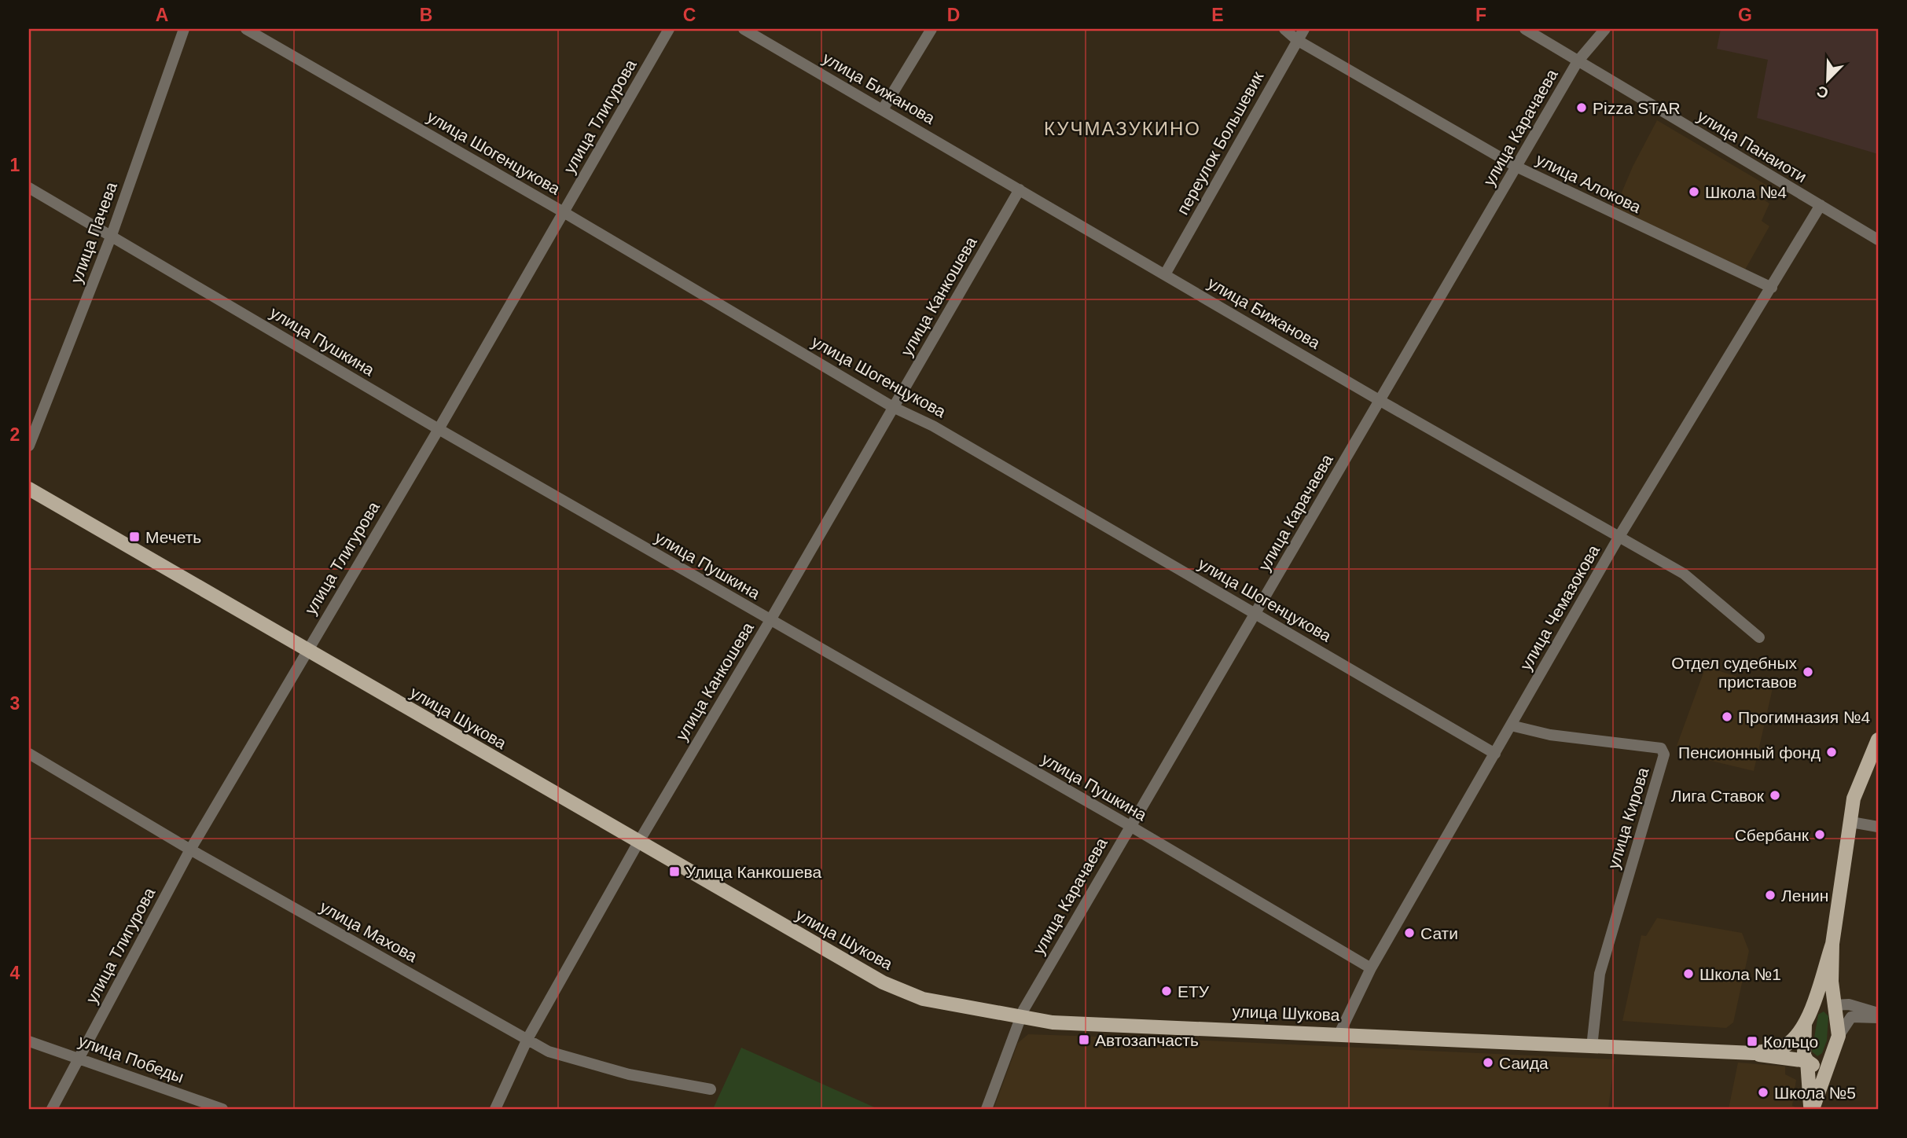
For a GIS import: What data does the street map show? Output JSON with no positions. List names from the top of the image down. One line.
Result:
{"streets":{"main road":["улица Шукова"],"street":["улица Бижанова","улица Тлигурова","улица Карачаева","переулок Большевик","улица Панаиоти","улица Шогенцукова","улица Алокова","улица Пачева","улица Канкошева","улица Пушкина","улица Чемазокова","улица Кирова","улица Махова","улица Победы"]},"crossings":[["улица Бижанова","улица Карачаева"],["улица Бижанова","переулок Большевик"],["улица Бижанова","улица Канкошева"],["улица Бижанова","улица Чемазокова"],["улица Тлигурова","улица Шогенцукова"],["улица Тлигурова","улица Пушкина"],["улица Тлигурова","улица Шукова"],["улица Тлигурова","улица Махова"],["улица Тлигурова","улица Победы"],["улица Карачаева","улица Панаиоти"],["улица Карачаева","улица Шогенцукова"],["улица Карачаева","улица Алокова"],["улица Карачаева","улица Пушкина"],["улица Карачаева","улица Шукова"],["переулок Большевик","улица Алокова"],["улица Панаиоти","улица Чемазокова"],["улица Шогенцукова","улица Канкошева"],["улица Шогенцукова","улица Чемазокова"],["улица Алокова","улица Чемазокова"],["улица Пачева","улица Пушкина"],["улица Канкошева","улица Пушкина"],["улица Канкошева","улица Шукова"],["улица Канкошева","улица Махова"],["улица Пушкина","улица Чемазокова"],["улица Чемазокова","улица Шукова"],["улица Чемазокова","улица Кирова"],["улица Шукова","улица Кирова"]],"districts":["КУЧМАЗУКИНО"],"places":{"other":["Pizza STAR","Школа №4","Отдел судебных приставов","Прогимназия №4","Пенсионный фонд","Лига Ставок","Сбербанк","Ленин","Сати","Школа №1","ЕТУ","Саида","Школа №5"],"transit":["Мечеть","Улица Канкошева","Автозапчасть","Кольцо"]},"north":"bottom left","grid":{"columns":["A","B","C","D","E","F","G"],"rows":["1","2","3","4"]}}
